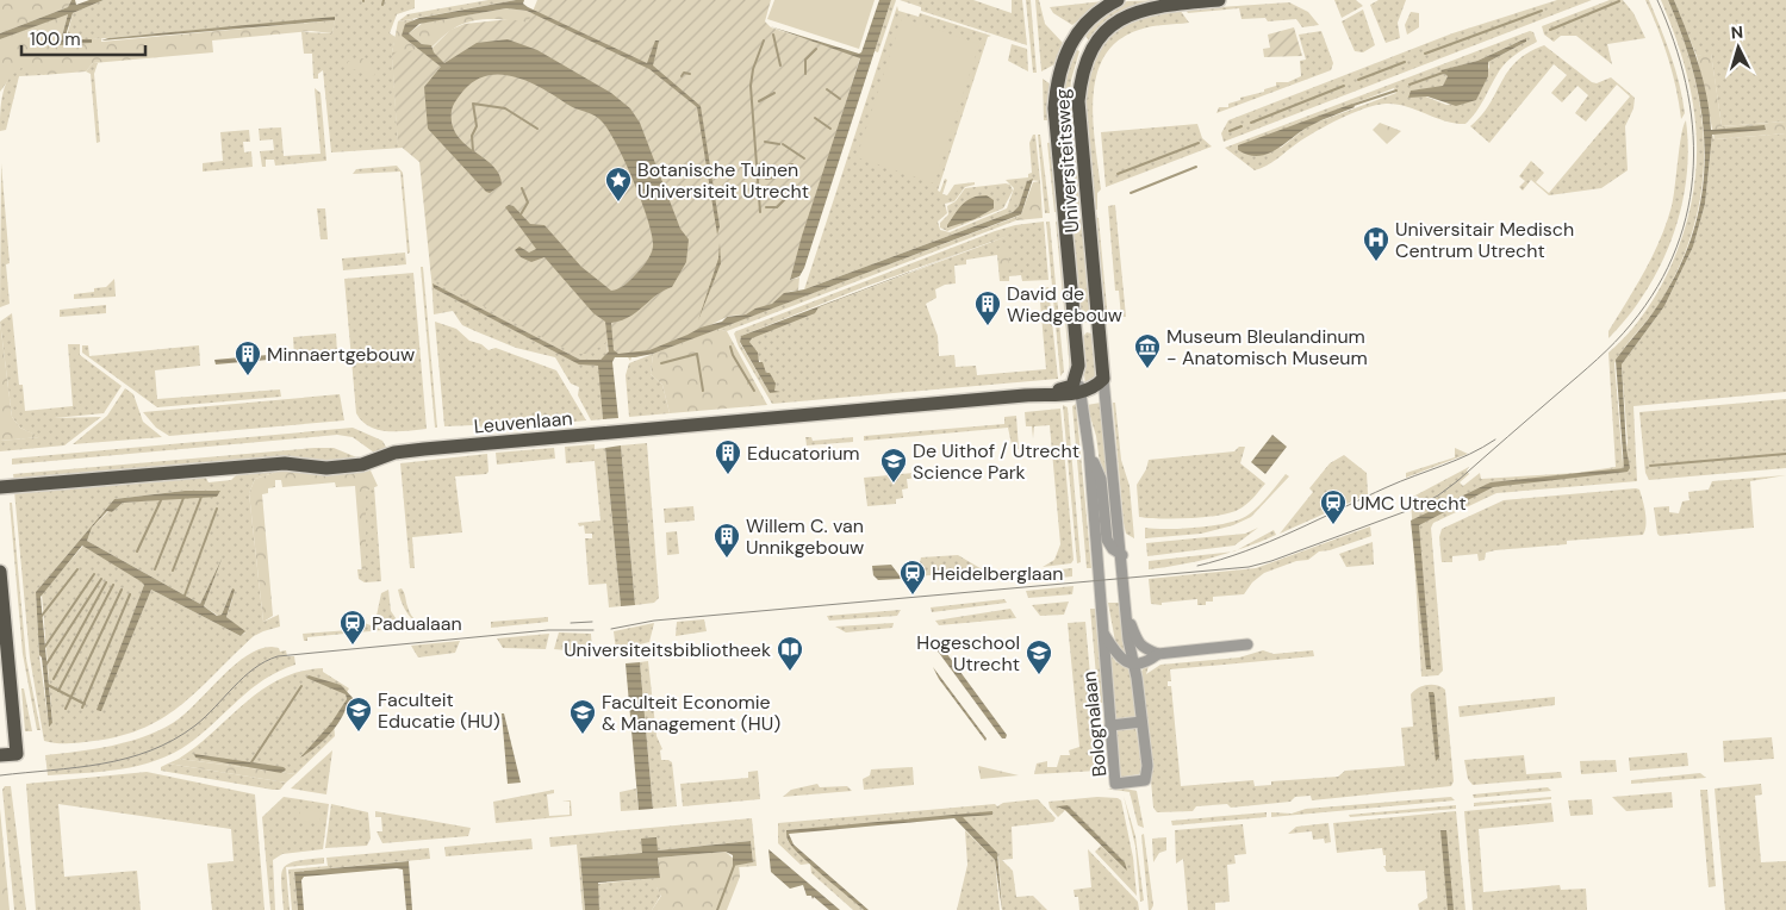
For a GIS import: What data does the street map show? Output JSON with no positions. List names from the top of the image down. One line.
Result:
{"streets":{"main road":["Universiteitsweg","Leuvenlaan"],"street":["Bolognalaan"]},"crossings":[["Universiteitsweg","Leuvenlaan"],["Universiteitsweg","Bolognalaan"]],"places":{"place":["Botanische Tuinen Universiteit Utrecht"],"hospital":["Universitair Medisch Centrum Utrecht"],"building":["David de Wiedgebouw","Minnaertgebouw","Educatorium","Willem C. van Unnikgebouw"],"museum":["Museum Bleulandinum - Anatomisch Museum"],"school or university":["De Uithof / Utrecht Science Park","Hogeschool Utrecht","Faculteit Educatie (HU)","Faculteit Economie & Management (HU)"],"station":["UMC Utrecht","Heidelberglaan","Padualaan"],"library":["Universiteitsbibliotheek"]},"scale_bar":"100 m","north":"top"}
